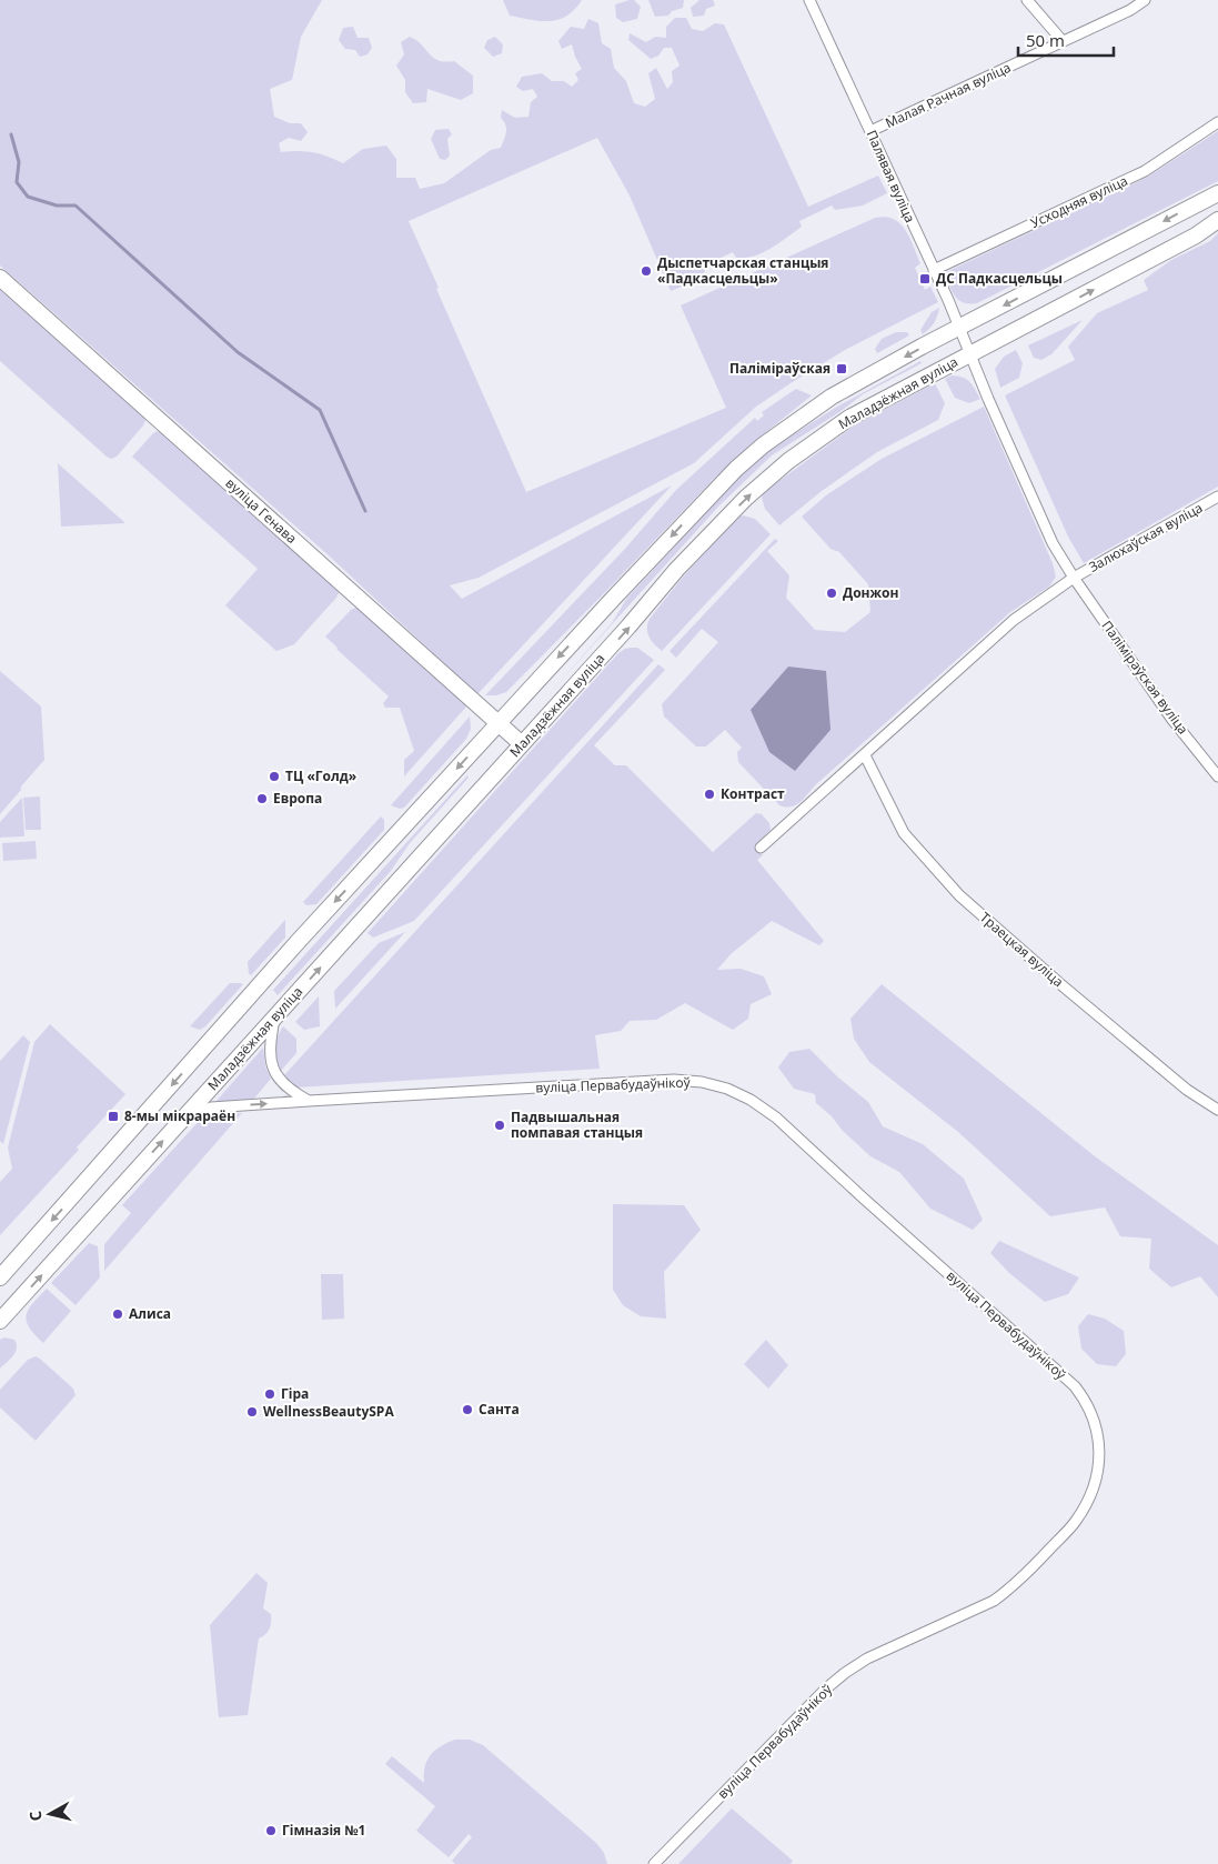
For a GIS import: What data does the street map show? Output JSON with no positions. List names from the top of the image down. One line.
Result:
{"streets":{"main road":["Маладзёжная вуліца","вуліца Генава"],"street":["Малая Рачная вуліца","Палявая вуліца","Усходняя вуліца","Залюхаўская вуліца","Паліміраўская вуліца","Траецкая вуліца","вуліца Первабудаўнікоў"]},"crossings":[["Малая Рачная вуліца","Палявая вуліца"],["Палявая вуліца","Усходняя вуліца"],["Палявая вуліца","Маладзёжная вуліца"],["Палявая вуліца","Паліміраўская вуліца"],["Маладзёжная вуліца","вуліца Генава"],["Маладзёжная вуліца","Паліміраўская вуліца"],["Маладзёжная вуліца","вуліца Первабудаўнікоў"],["Залюхаўская вуліца","Паліміраўская вуліца"]],"places":{"other":["Дыспетчарская станцыя «Падкасцельцы»","Донжон","ТЦ «Голд»","Контраст","Европа","Падвышальная помпавая станцыя","Алиса","Гіра","Санта","WellnessBeautySPA","Гімназія №1"],"transit":["ДС Падкасцельцы","Паліміраўская","8-мы мікрараён"]},"scale_bar":"50 m","north":"left"}
